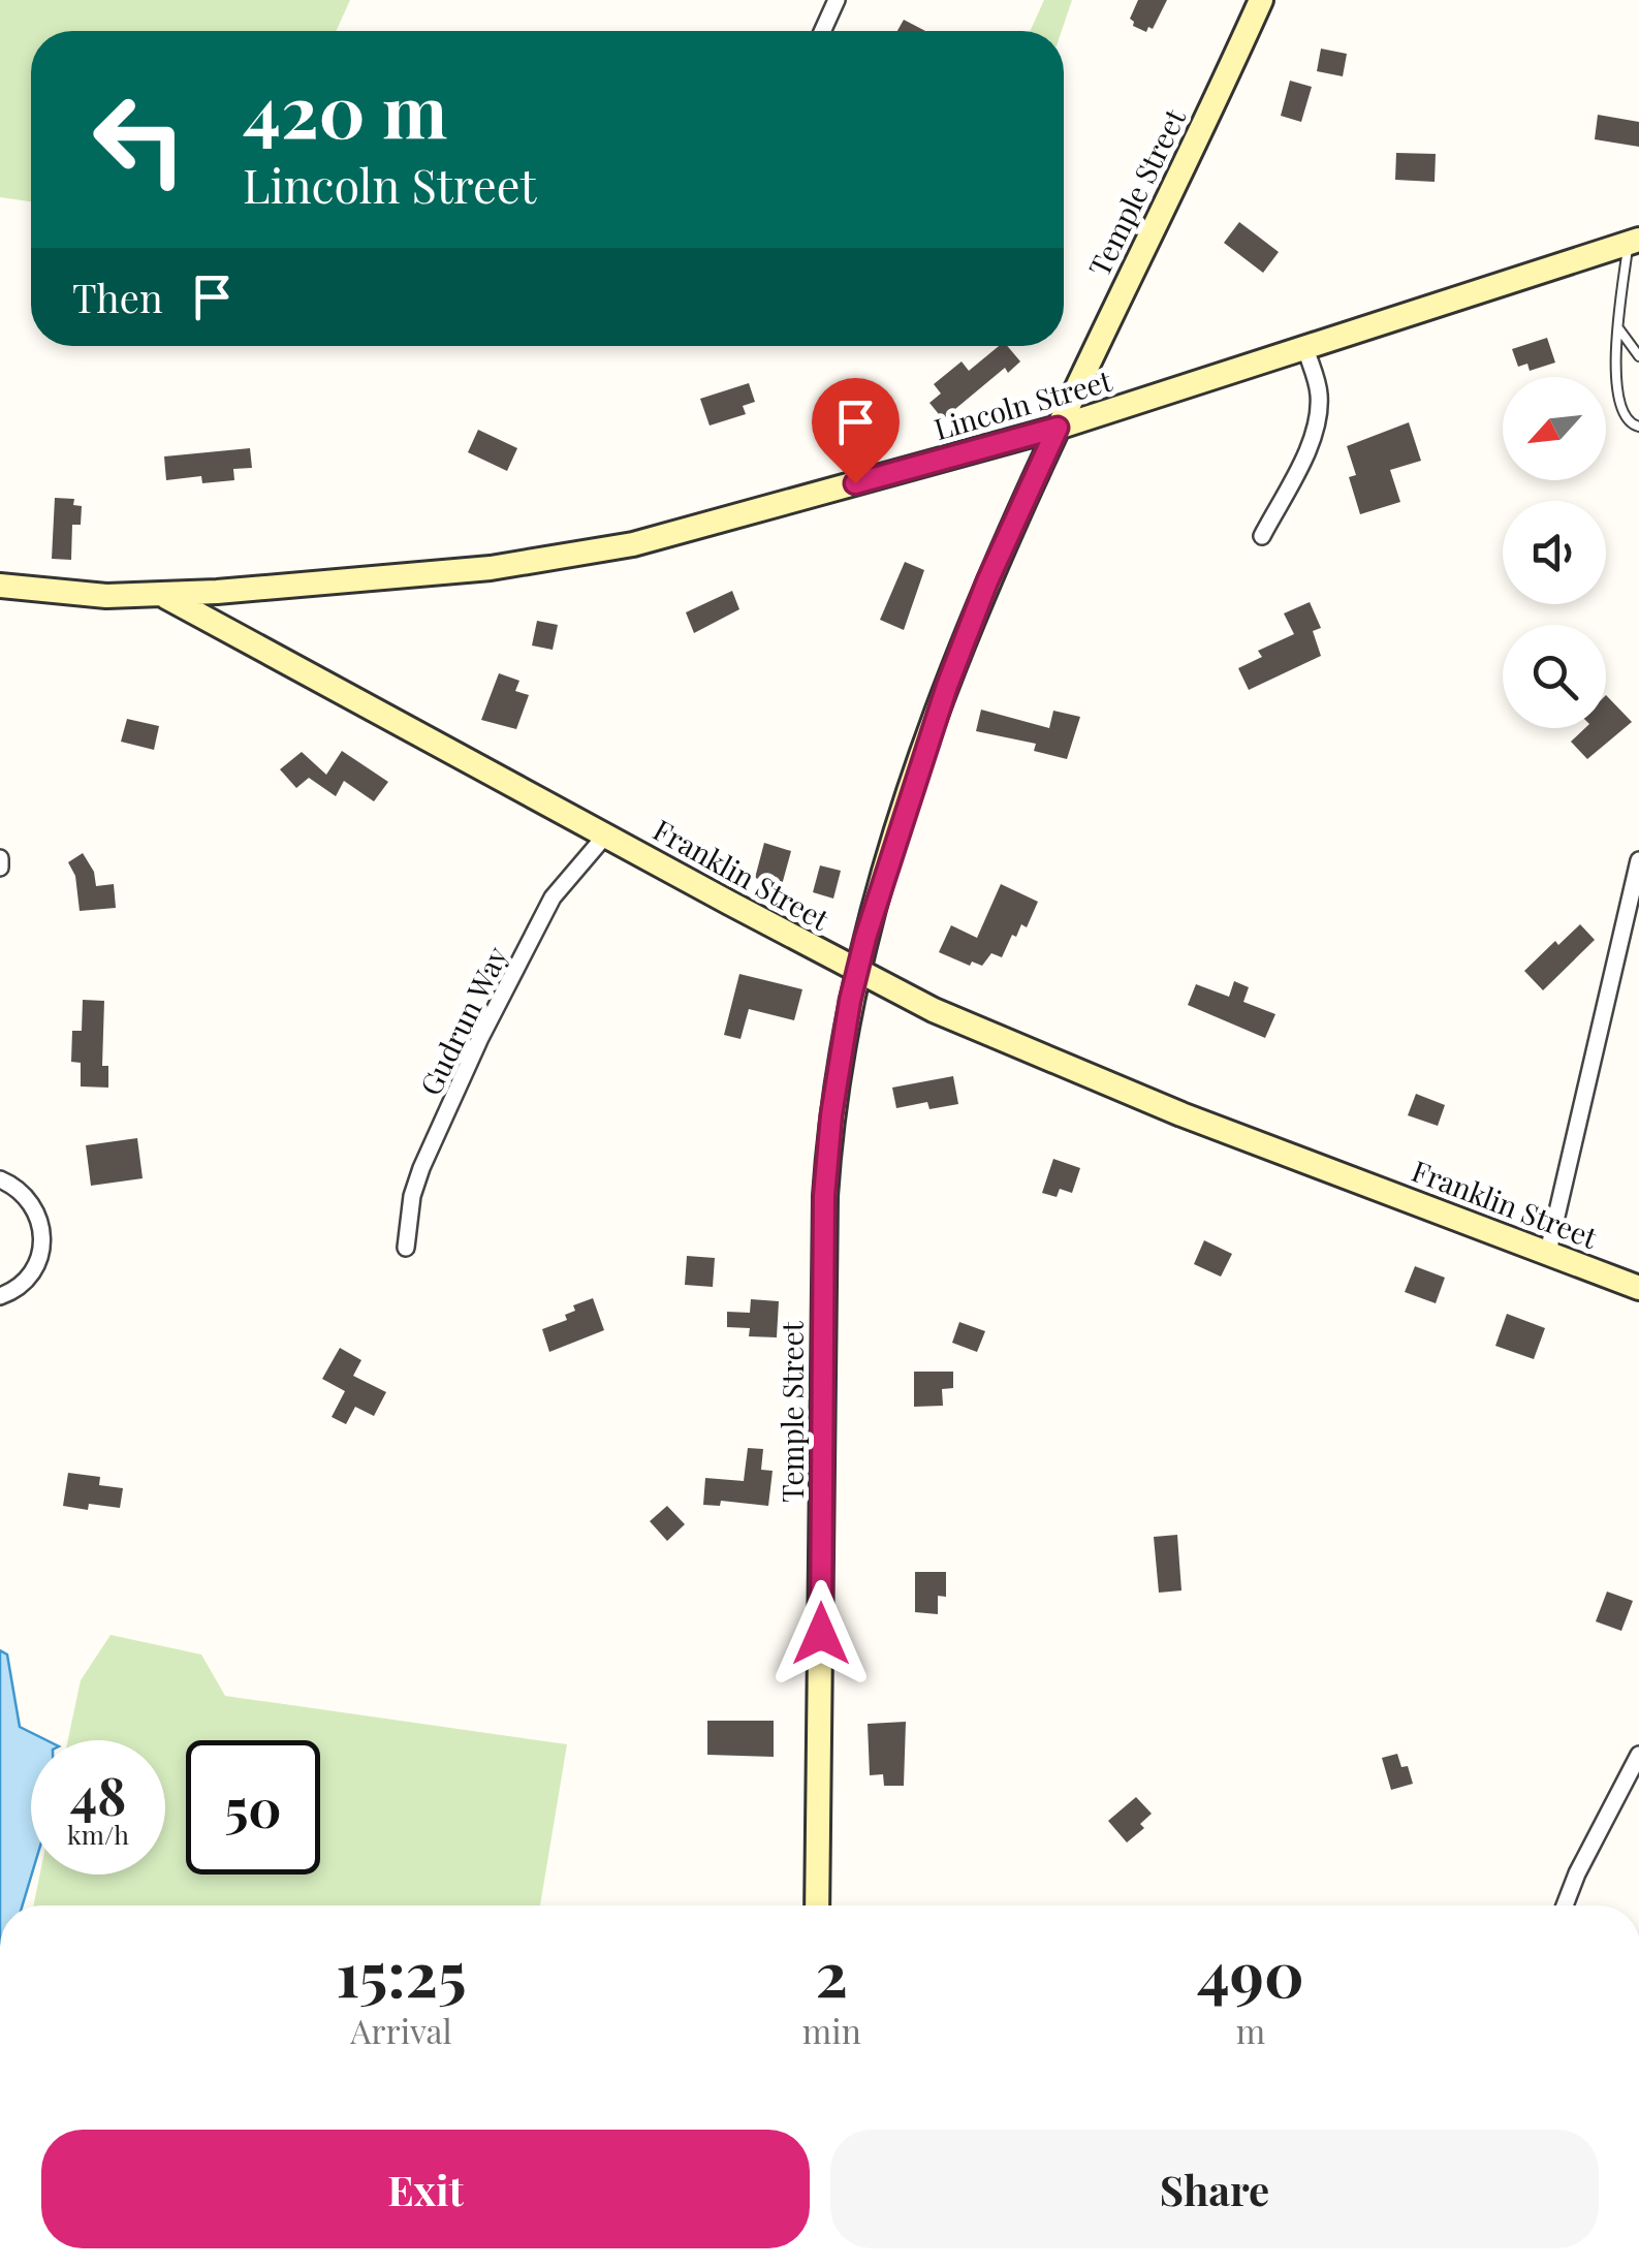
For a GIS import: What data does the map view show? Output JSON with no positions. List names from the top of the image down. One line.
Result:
{"streets":{"main road":["Temple Street","Lincoln Street","Franklin Street"],"street":["Gudrun Way"]},"crossings":[["Temple Street","Lincoln Street"],["Temple Street","Franklin Street"],["Lincoln Street","Franklin Street"],["Franklin Street","Gudrun Way"]],"north":"bottom left","page":{"turn":["420 m","Lincoln Street"],"then":"Then","speed":"48 km/h","limit":"50","eta":["15:25","Arrival","2","min","490","m"],"buttons":["Exit","Share"]}}
